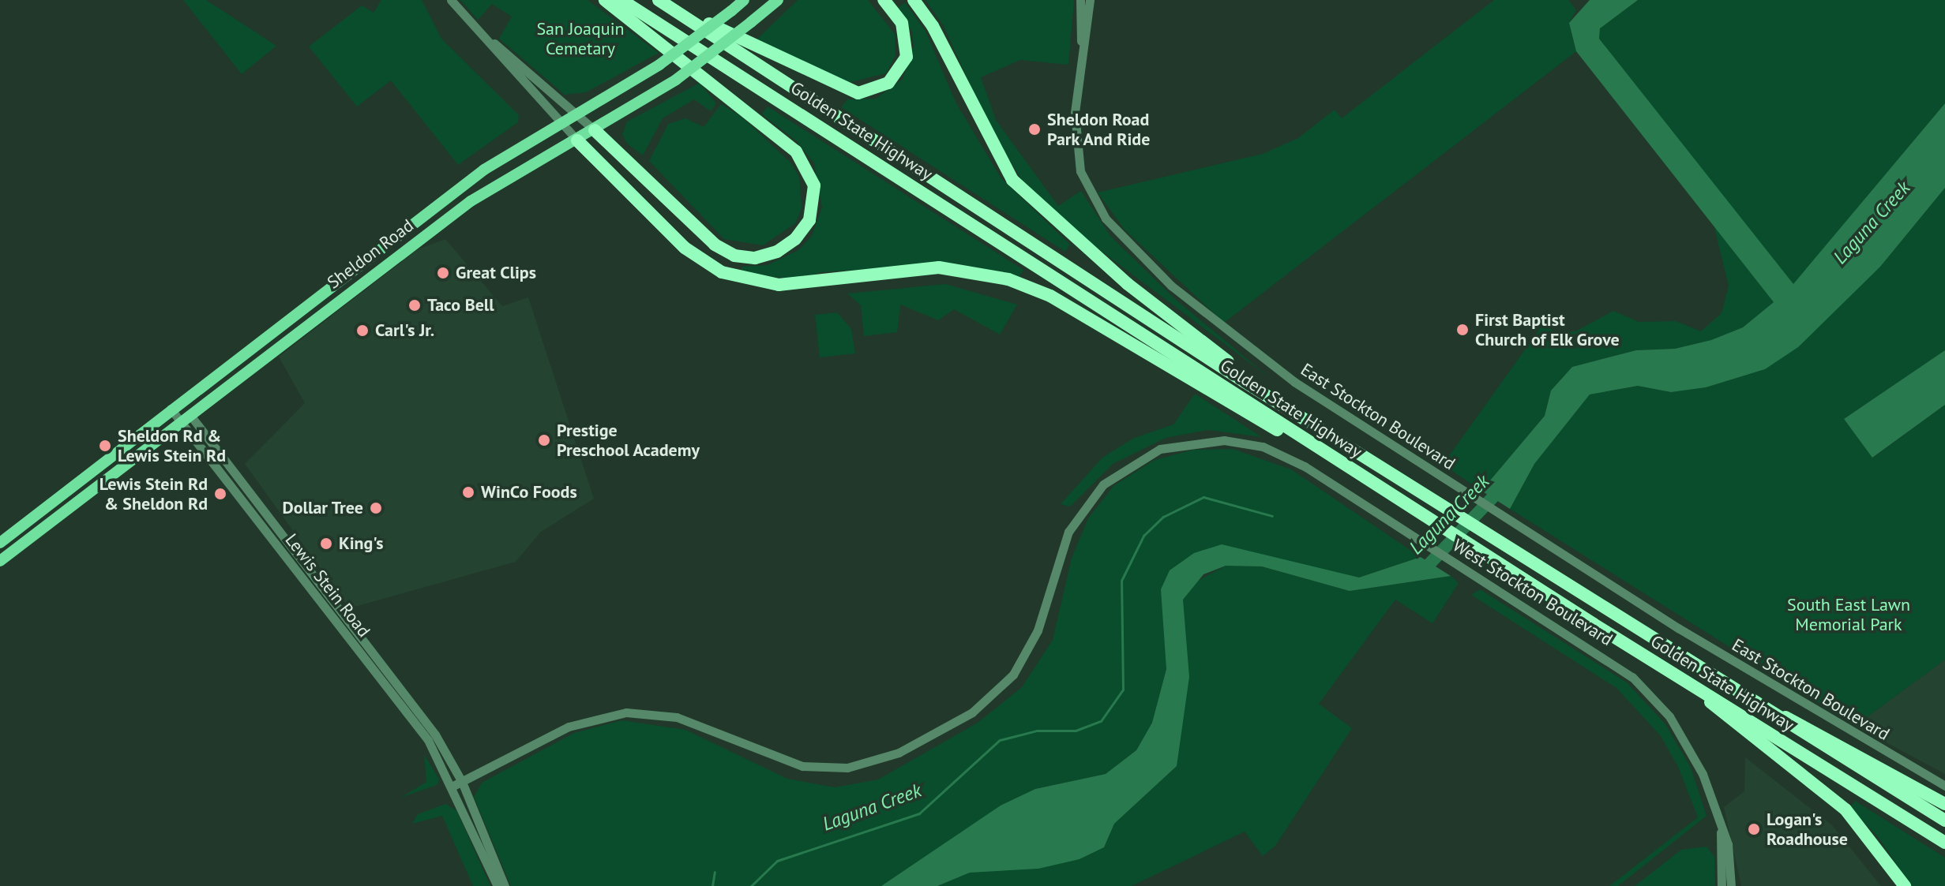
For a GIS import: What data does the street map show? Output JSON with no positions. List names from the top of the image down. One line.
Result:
{"streets":{"highway":["Golden State Highway"],"main road":["Sheldon Road"],"street":["East Stockton Boulevard","Lewis Stein Road","West Stockton Boulevard"]},"crossings":[["Sheldon Road","Lewis Stein Road"],["Lewis Stein Road","West Stockton Boulevard"]],"water":["Laguna Creek"],"parks":["San Joaquin Cemetary","South East Lawn Memorial Park"],"places":["Sheldon Road Park And Ride","Great Clips","Taco Bell","First Baptist Church of Elk Grove","Carl's Jr.","Prestige Preschool Academy","Sheldon Rd & Lewis Stein Rd","WinCo Foods","Lewis Stein Rd & Sheldon Rd","Dollar Tree","King's","Logan's Roadhouse"]}
